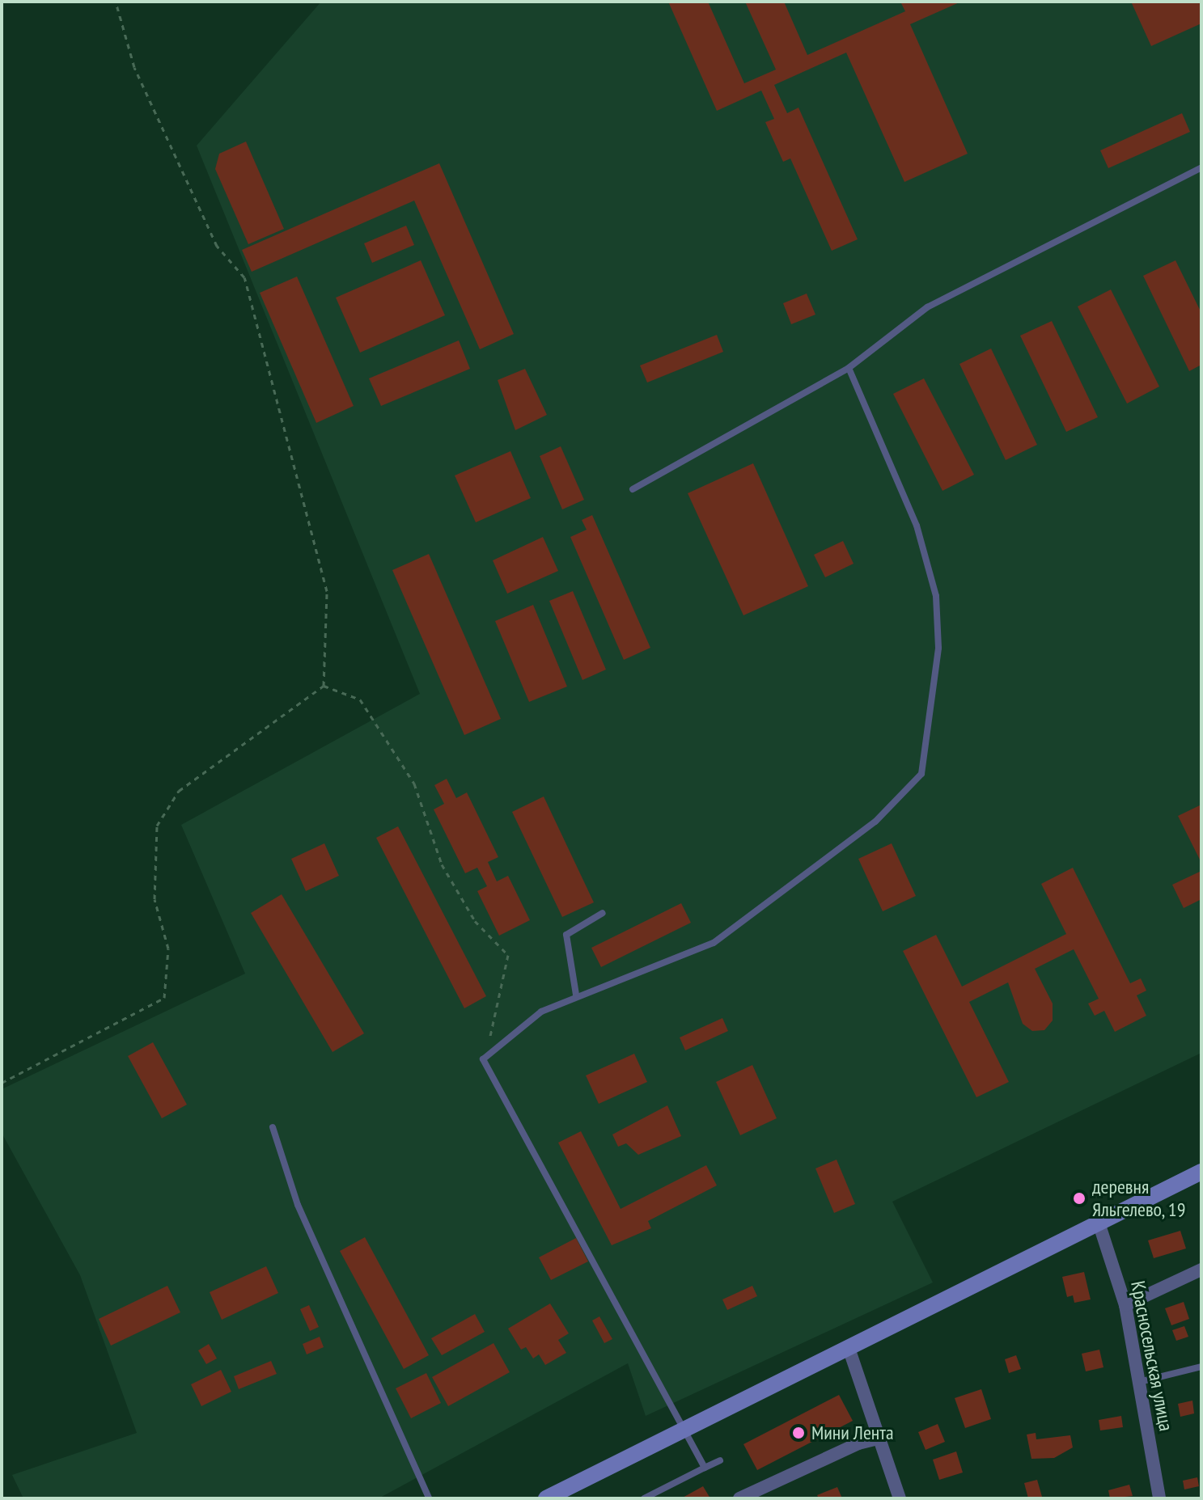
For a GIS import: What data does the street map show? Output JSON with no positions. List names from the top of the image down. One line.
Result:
{"streets":{"street":["Красносельская улица"]},"places":["деревня Яльгелево, 19","Мини Лента"]}
